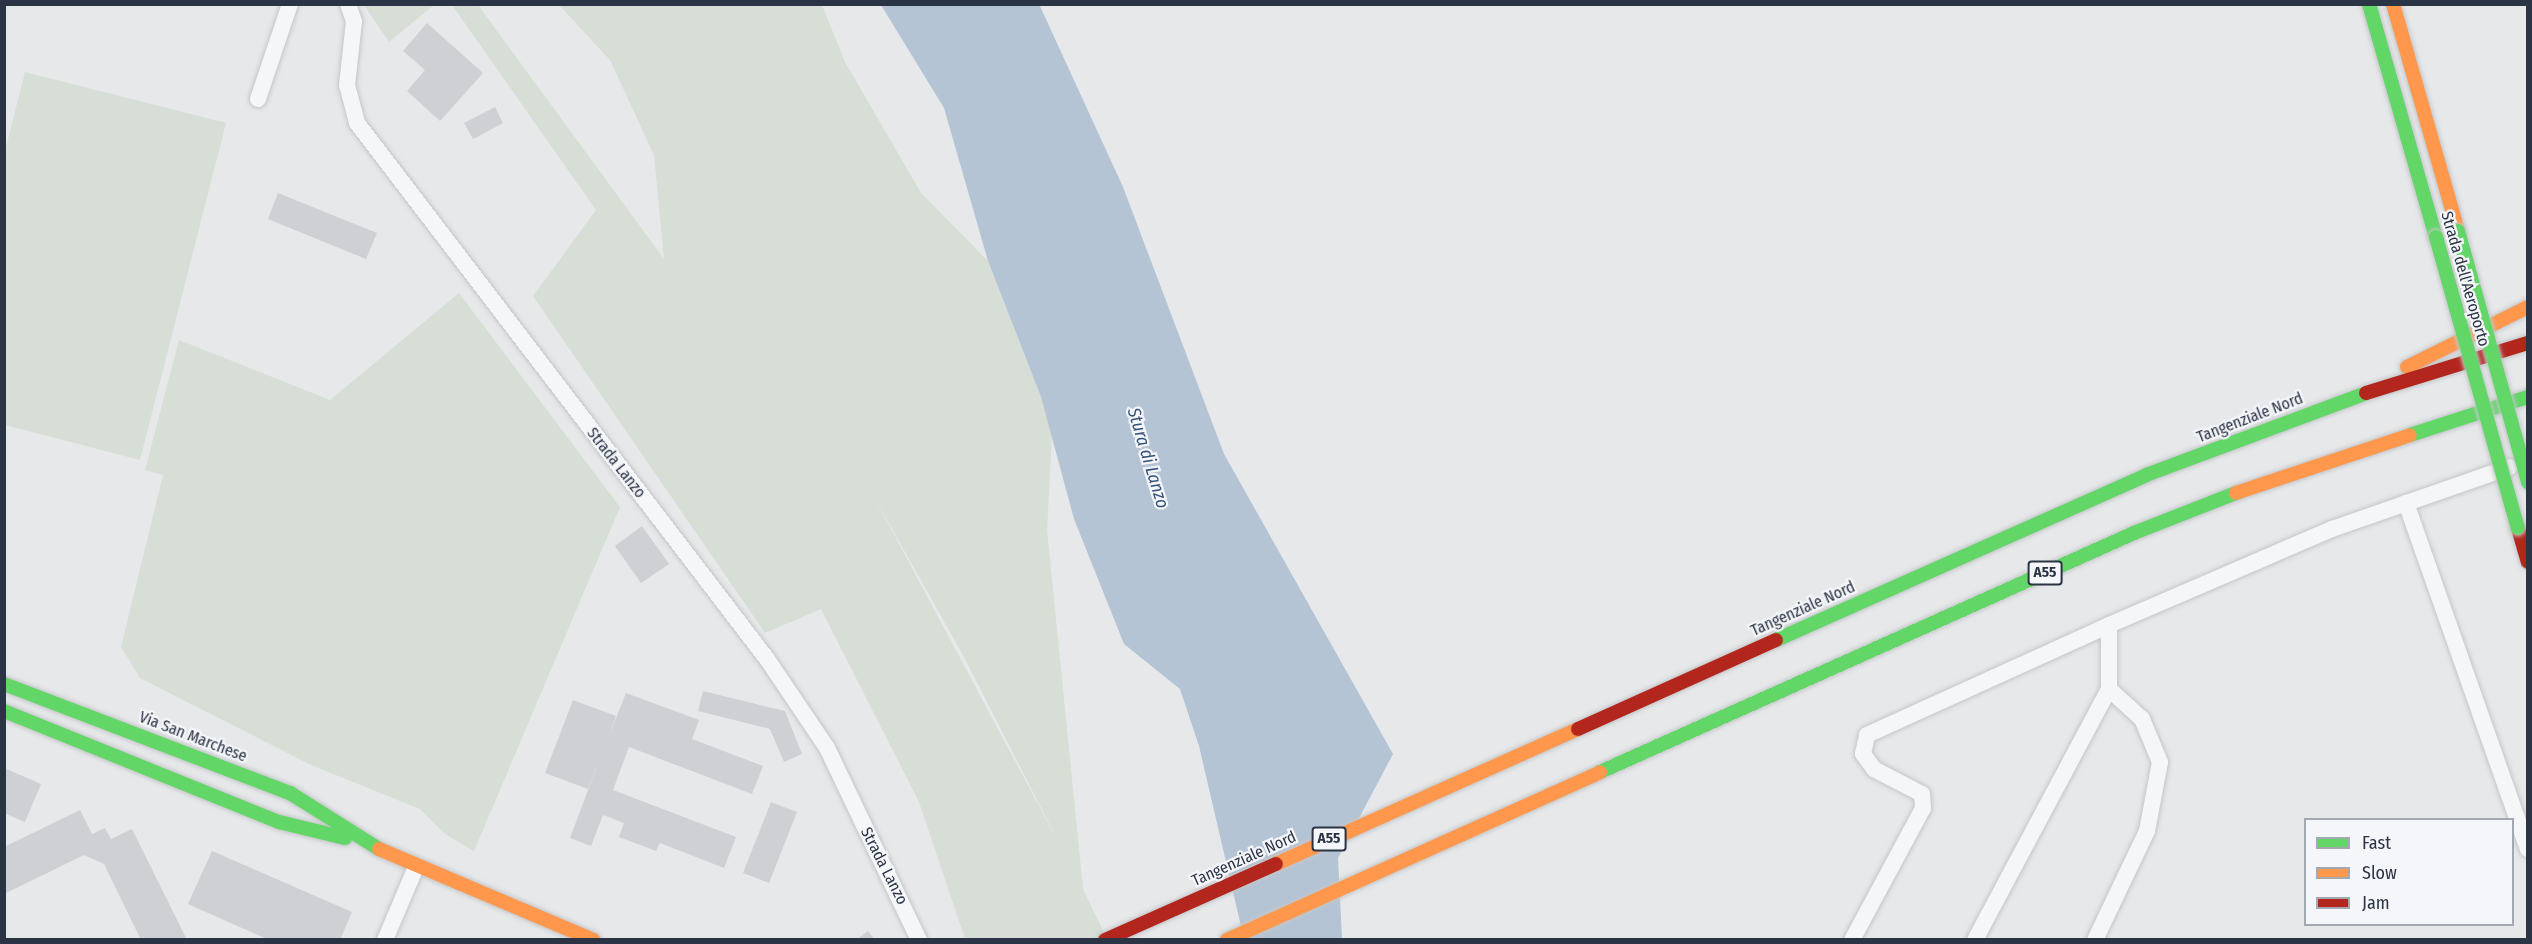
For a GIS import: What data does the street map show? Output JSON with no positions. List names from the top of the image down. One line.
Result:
{"streets":{"main road":["Strada dell'Aeroporto","Tangenziale Nord","A55","Via San Marchese"],"street":["Strada Lanzo"]},"water":["Stura di Lanzo"],"legend":["Fast","Slow","Jam"]}
